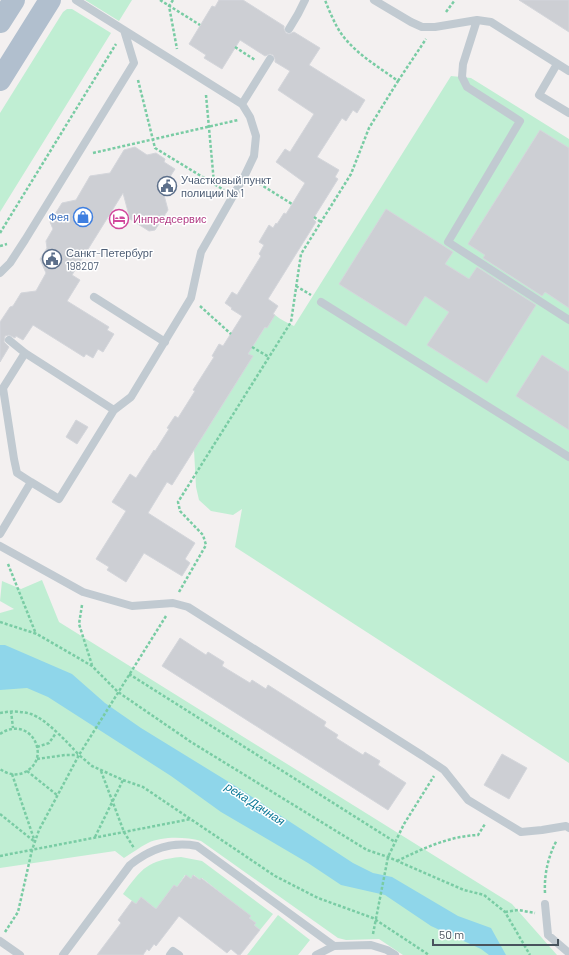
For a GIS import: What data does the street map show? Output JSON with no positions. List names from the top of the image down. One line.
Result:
{"water":["река Дачная"],"places":{"public building":["Участковый пункт полиции № 1","Санкт-Петербург 198207"],"shop":["Фея"],"hotel":["Инпредсервис"]},"scale_bar":"50 m"}
